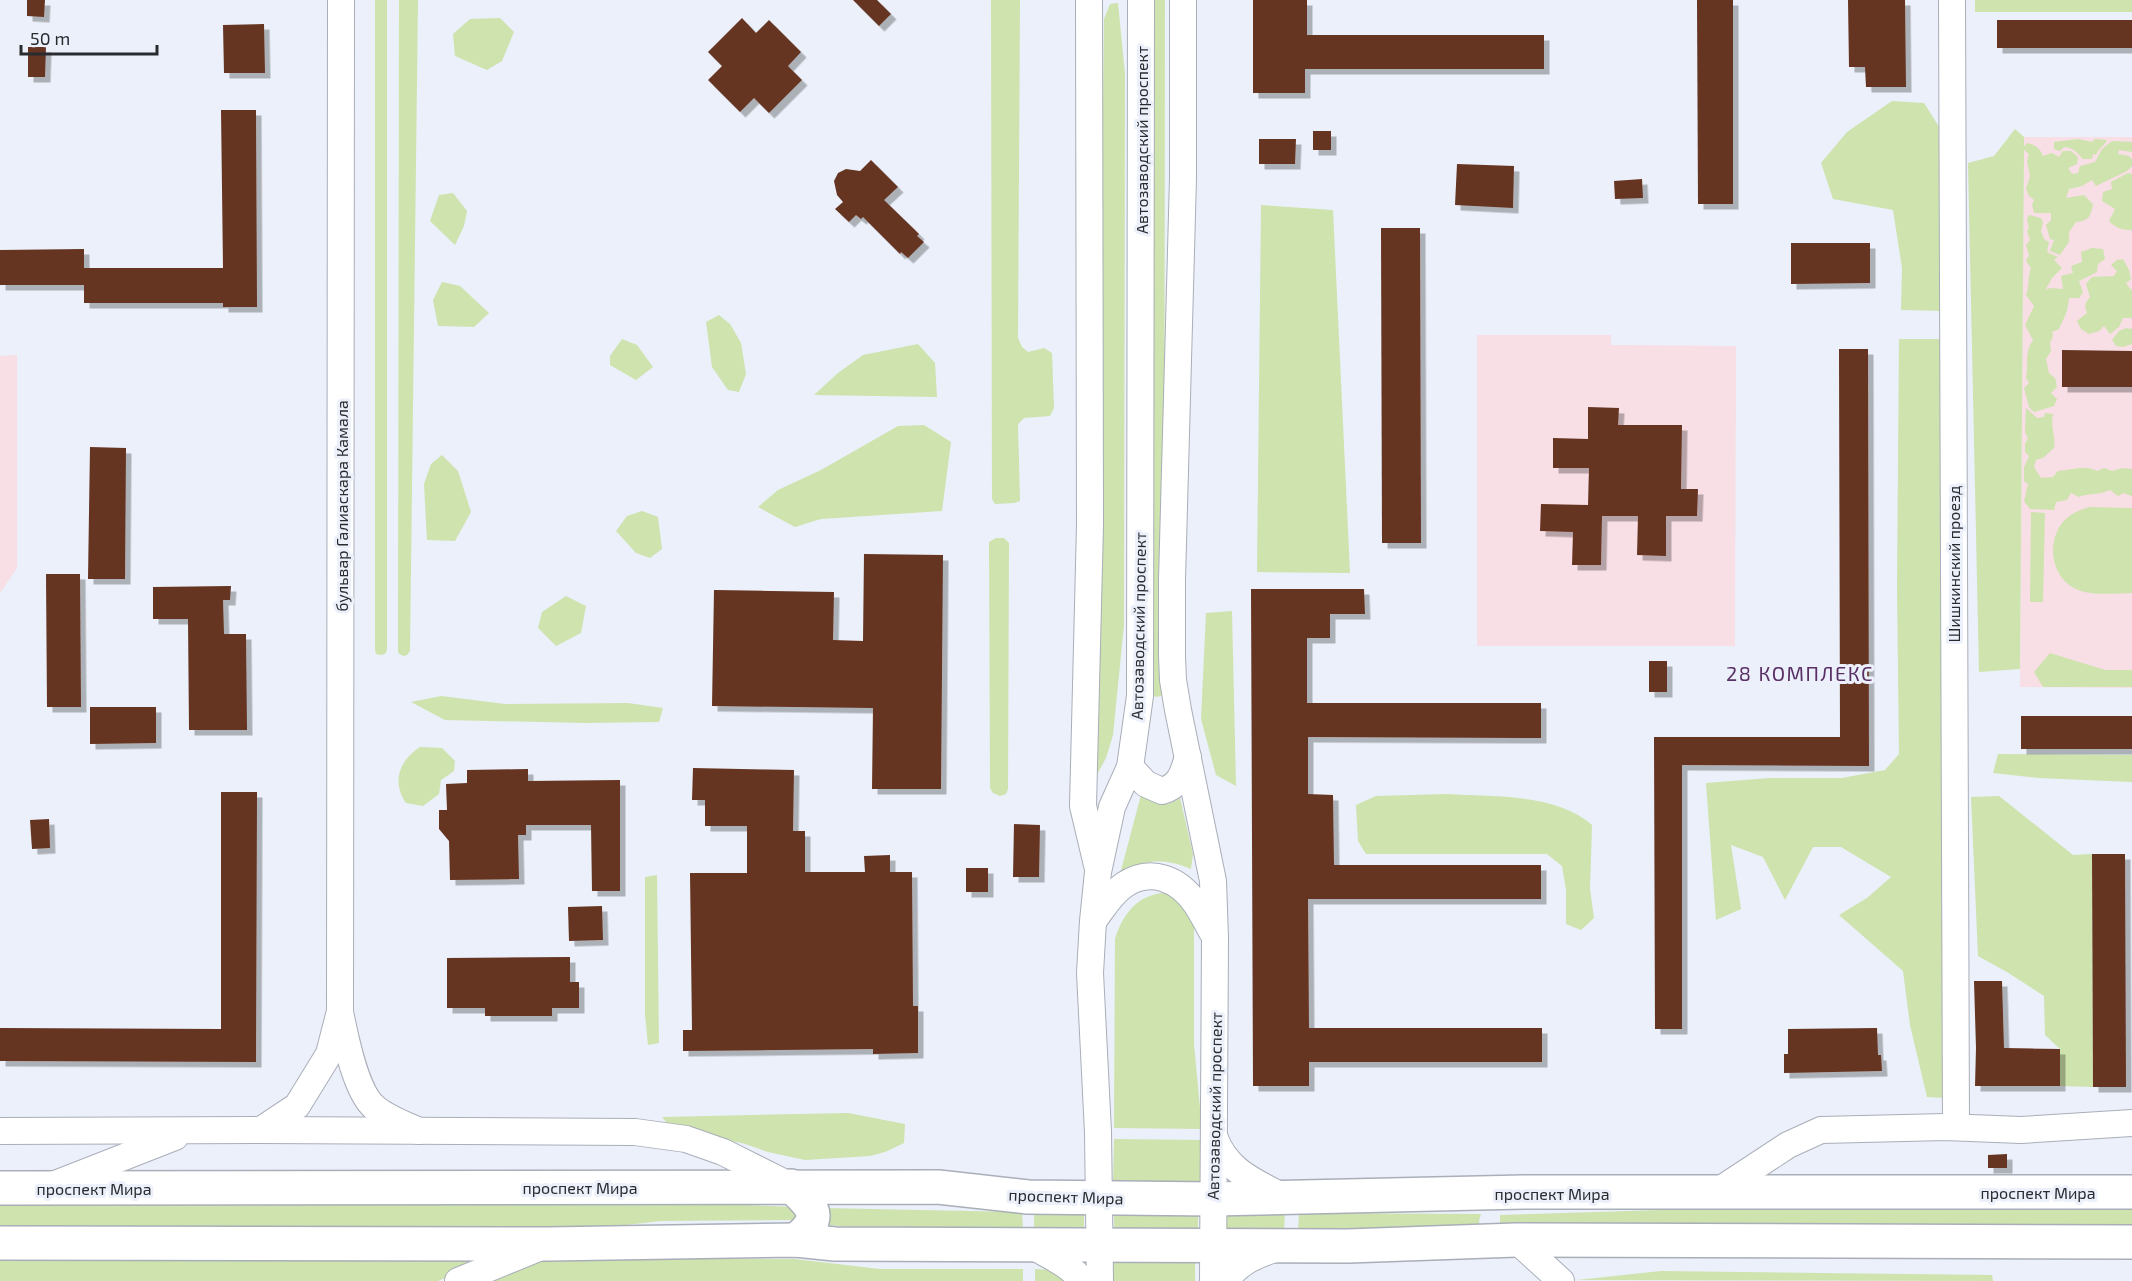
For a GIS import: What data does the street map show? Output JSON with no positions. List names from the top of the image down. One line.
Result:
{"streets":{"main road":["проспект Мира"],"street":["Автозаводский проспект","бульвар Галиаскара Камала","Шишкинский проезд"]},"crossings":[["Автозаводский проспект","проспект Мира"]],"districts":["28 КОМПЛЕКС"],"scale_bar":"50 m"}
